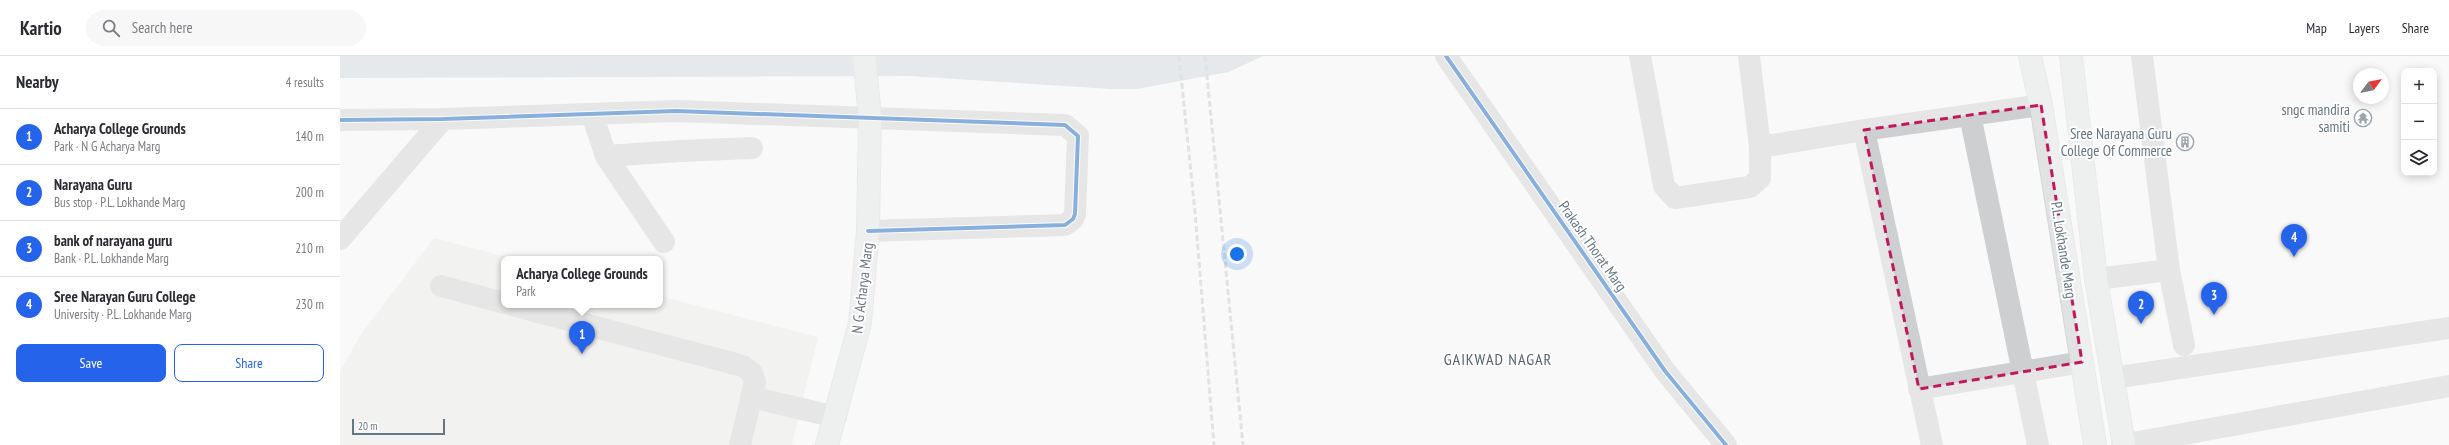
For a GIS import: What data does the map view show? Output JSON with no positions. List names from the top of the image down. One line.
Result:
{"streets":{"main road":["P.L. Lokhande Marg","N G Acharya Marg"],"street":["Prakash Thorat Marg"]},"districts":["GAIKWAD NAGAR"],"places":{"temple":["sngc mandira samiti"],"building":["Sree Narayana Guru College Of Commerce"]},"scale_bar":"20 m","north":"top right","page":{"header":"Kartio","search":"Search here","nav":["Map","Layers","Share"],"heading":["Nearby","4 results"],"map_buttons":["+","−"],"list":[{"mark":"1","name":"Acharya College Grounds","note":"Park · N G Acharya Marg","value":"140 m"},{"mark":"2","name":"Narayana Guru","note":"Bus stop · P.L. Lokhande Marg","value":"200 m"},{"mark":"3","name":"bank of narayana guru","note":"Bank · P.L. Lokhande Marg","value":"210 m"},{"mark":"4","name":"Sree Narayan Guru College","note":"University · P.L. Lokhande Marg","value":"230 m"}],"pins":["4","3","2","1"],"popup":["Acharya College Grounds","Park"],"buttons":["Save","Share"],"scale":"20 m"}}
